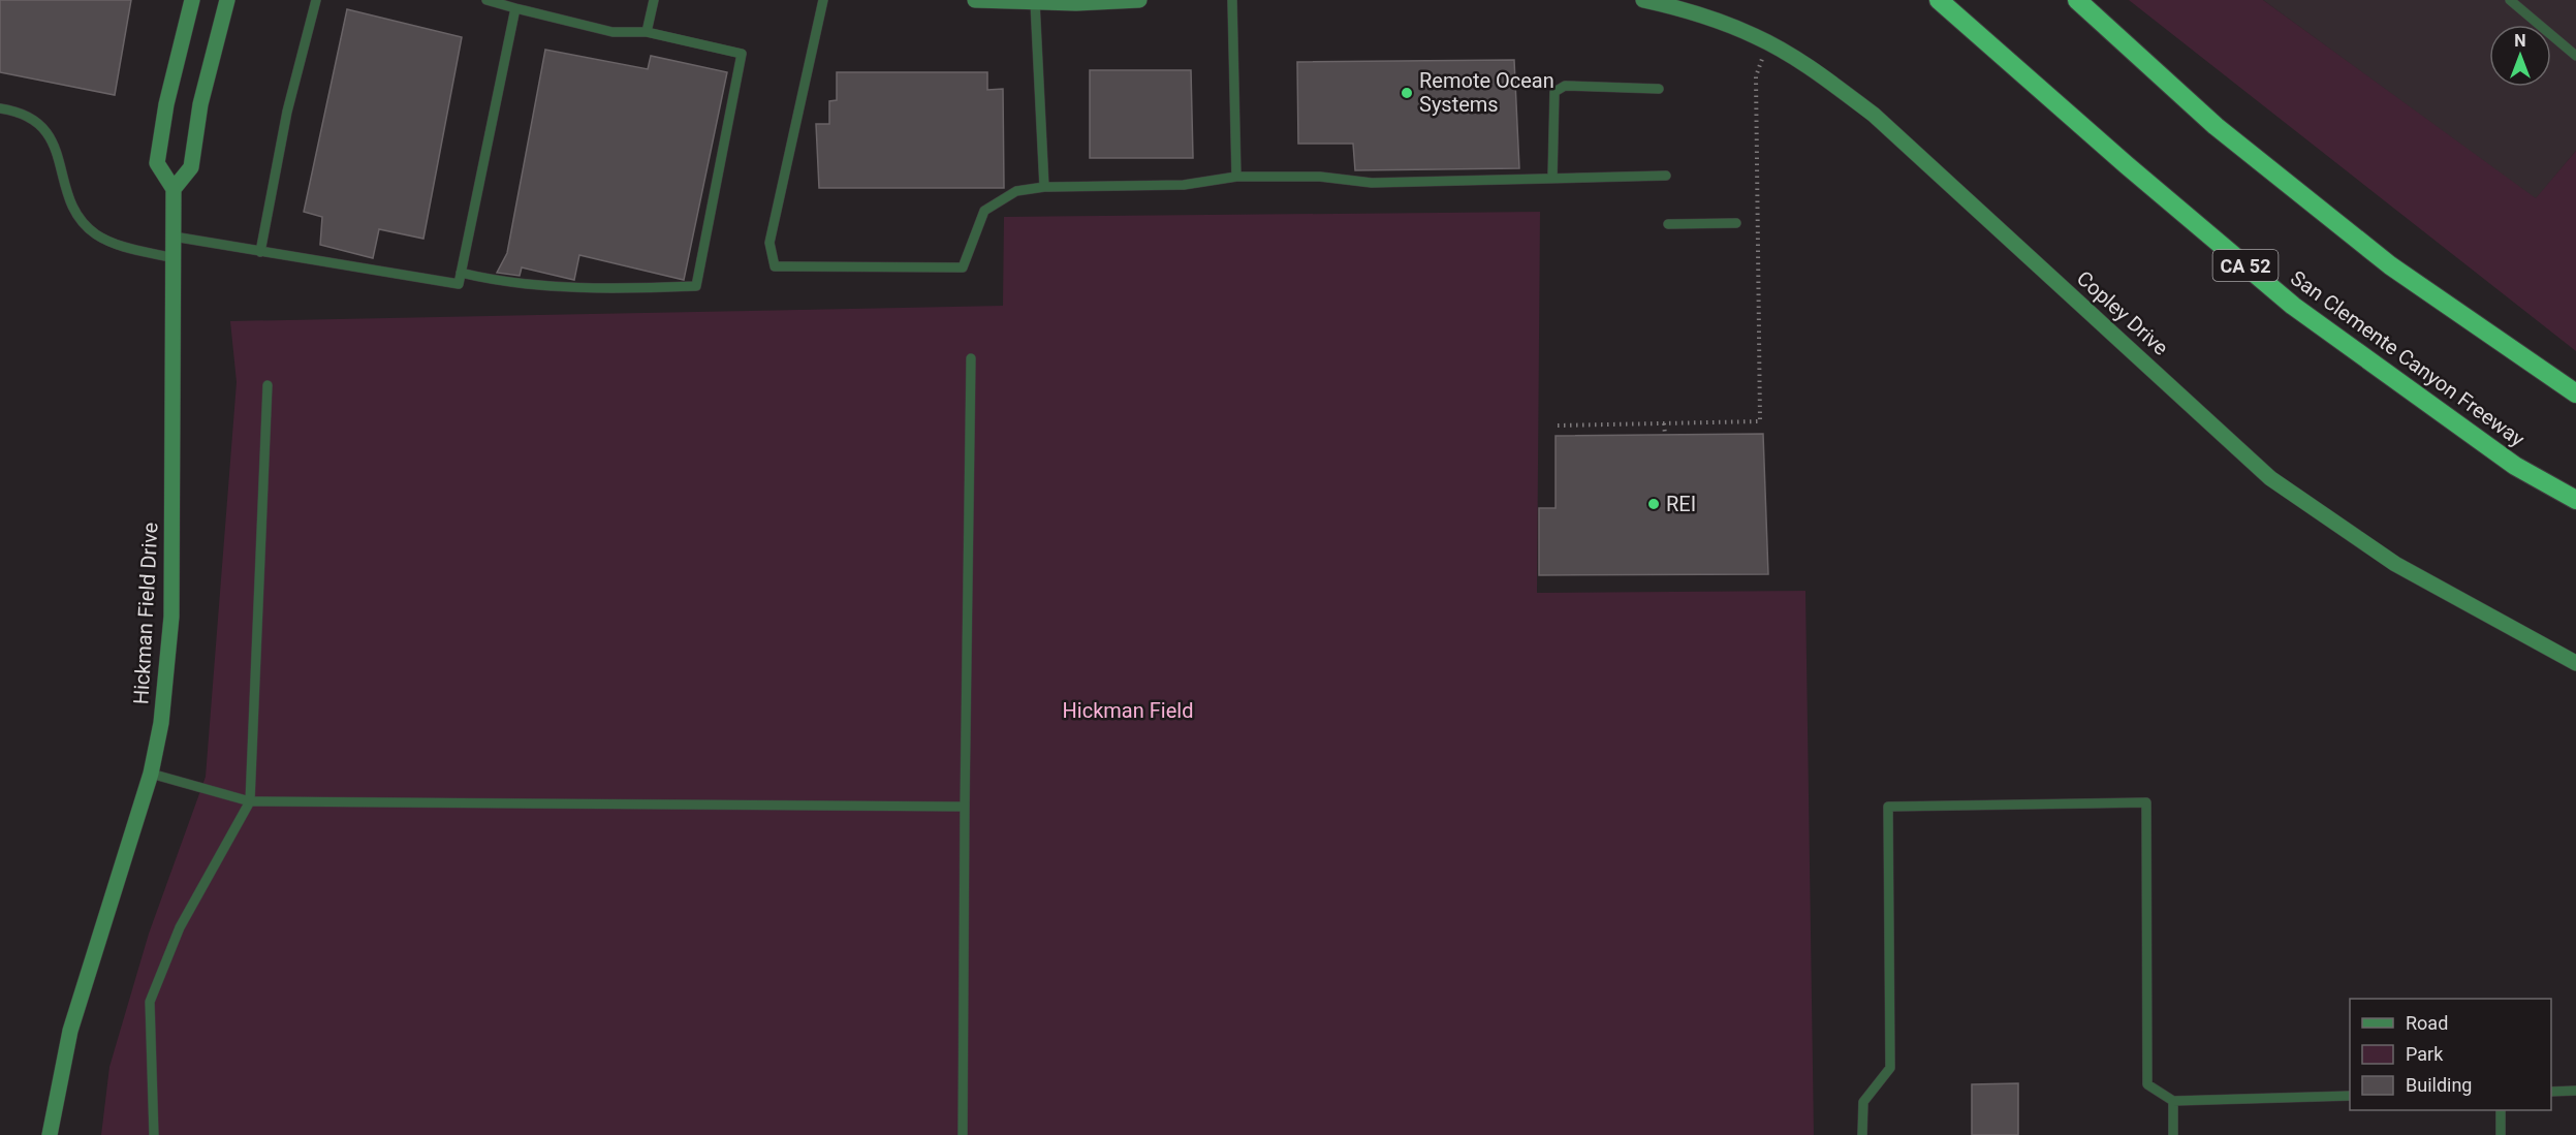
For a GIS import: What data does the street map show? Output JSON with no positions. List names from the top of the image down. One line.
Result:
{"streets":{"highway":["CA 52","San Clemente Canyon Freeway"],"street":["Copley Drive","Hickman Field Drive"]},"parks":["Hickman Field"],"places":["Remote Ocean Systems","REI"],"legend":["Road","Park","Building"],"north":"top"}
